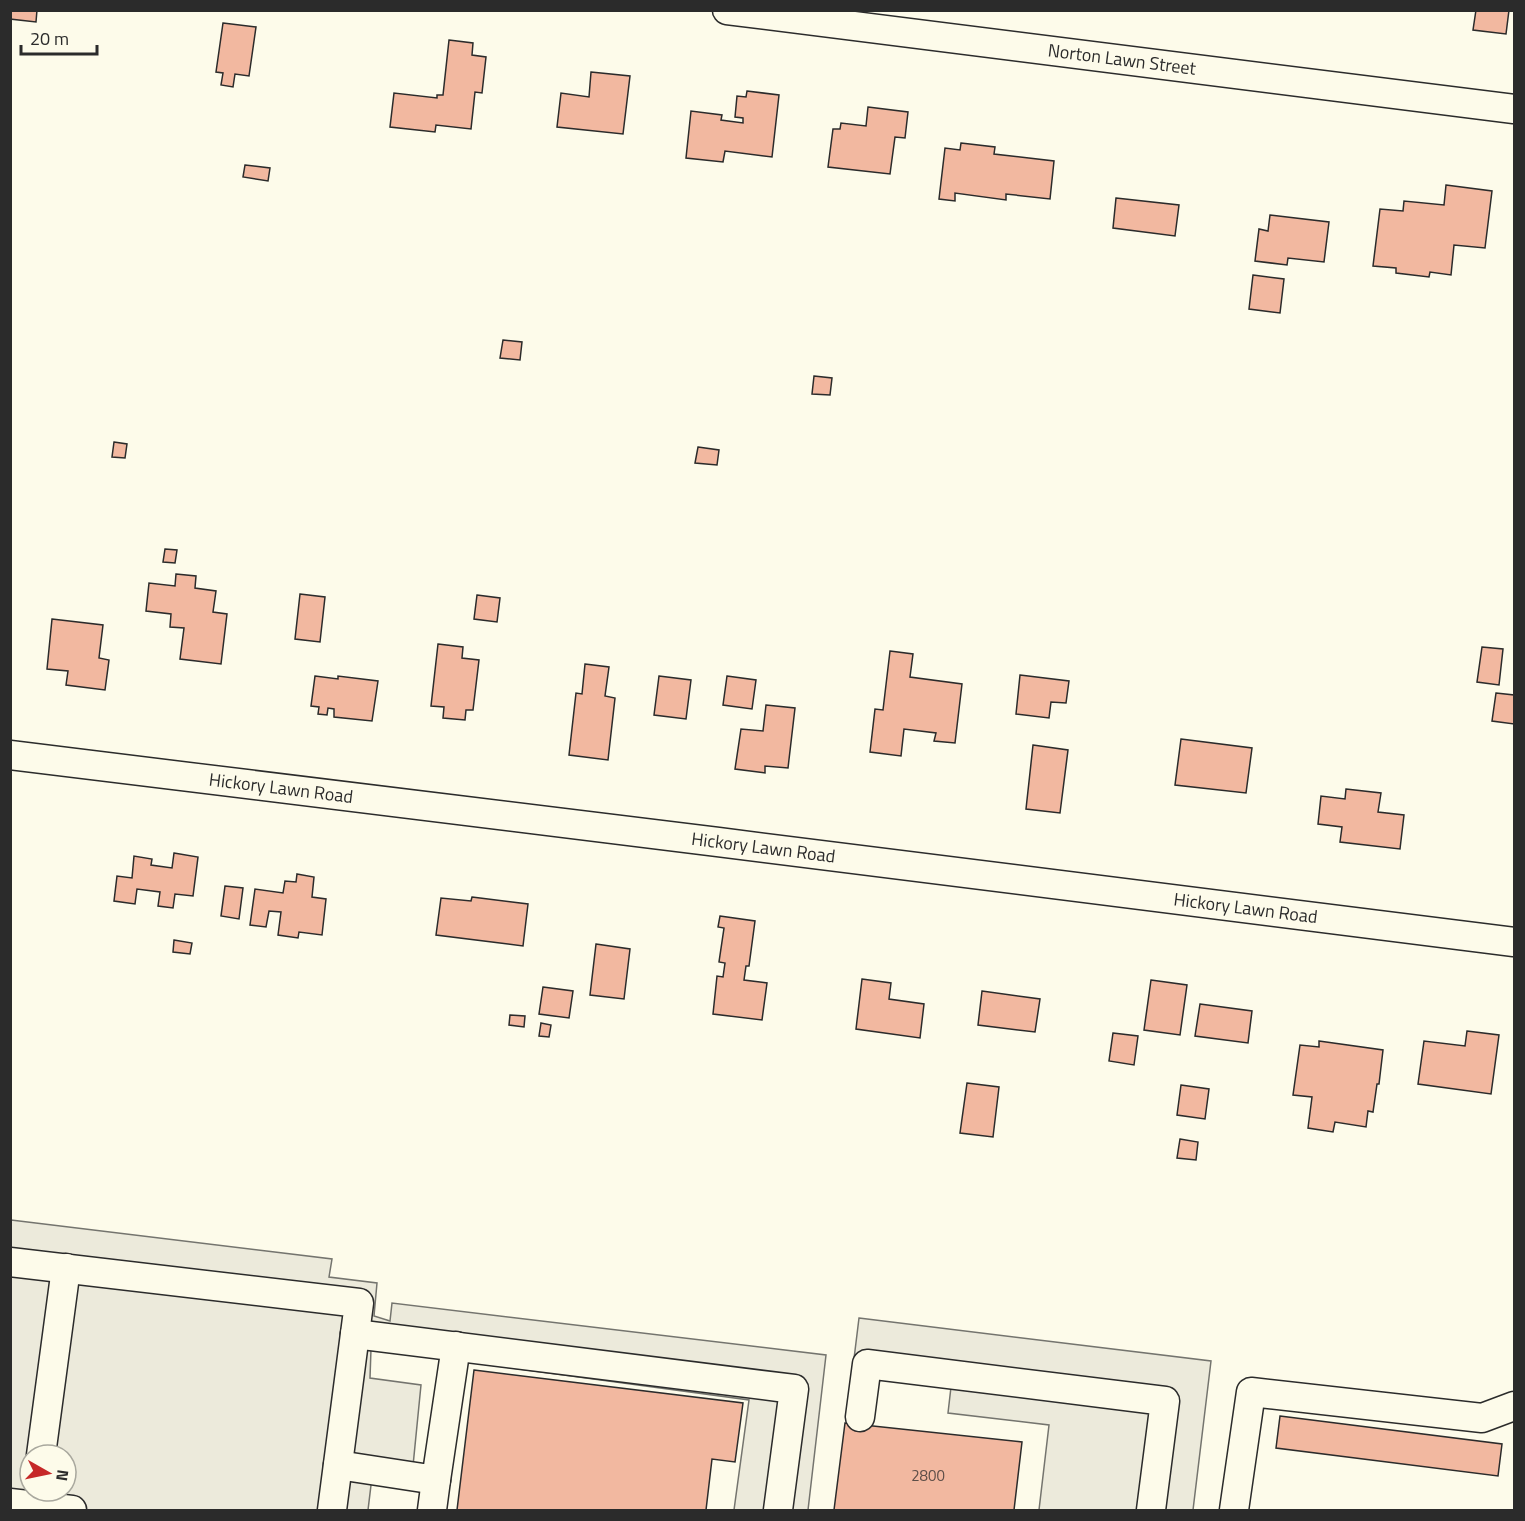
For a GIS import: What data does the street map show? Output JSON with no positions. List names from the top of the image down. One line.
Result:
{"streets":{"street":["Norton Lawn Street","Hickory Lawn Road"]},"house_numbers":["2800"],"scale_bar":"20 m","north":"right"}
